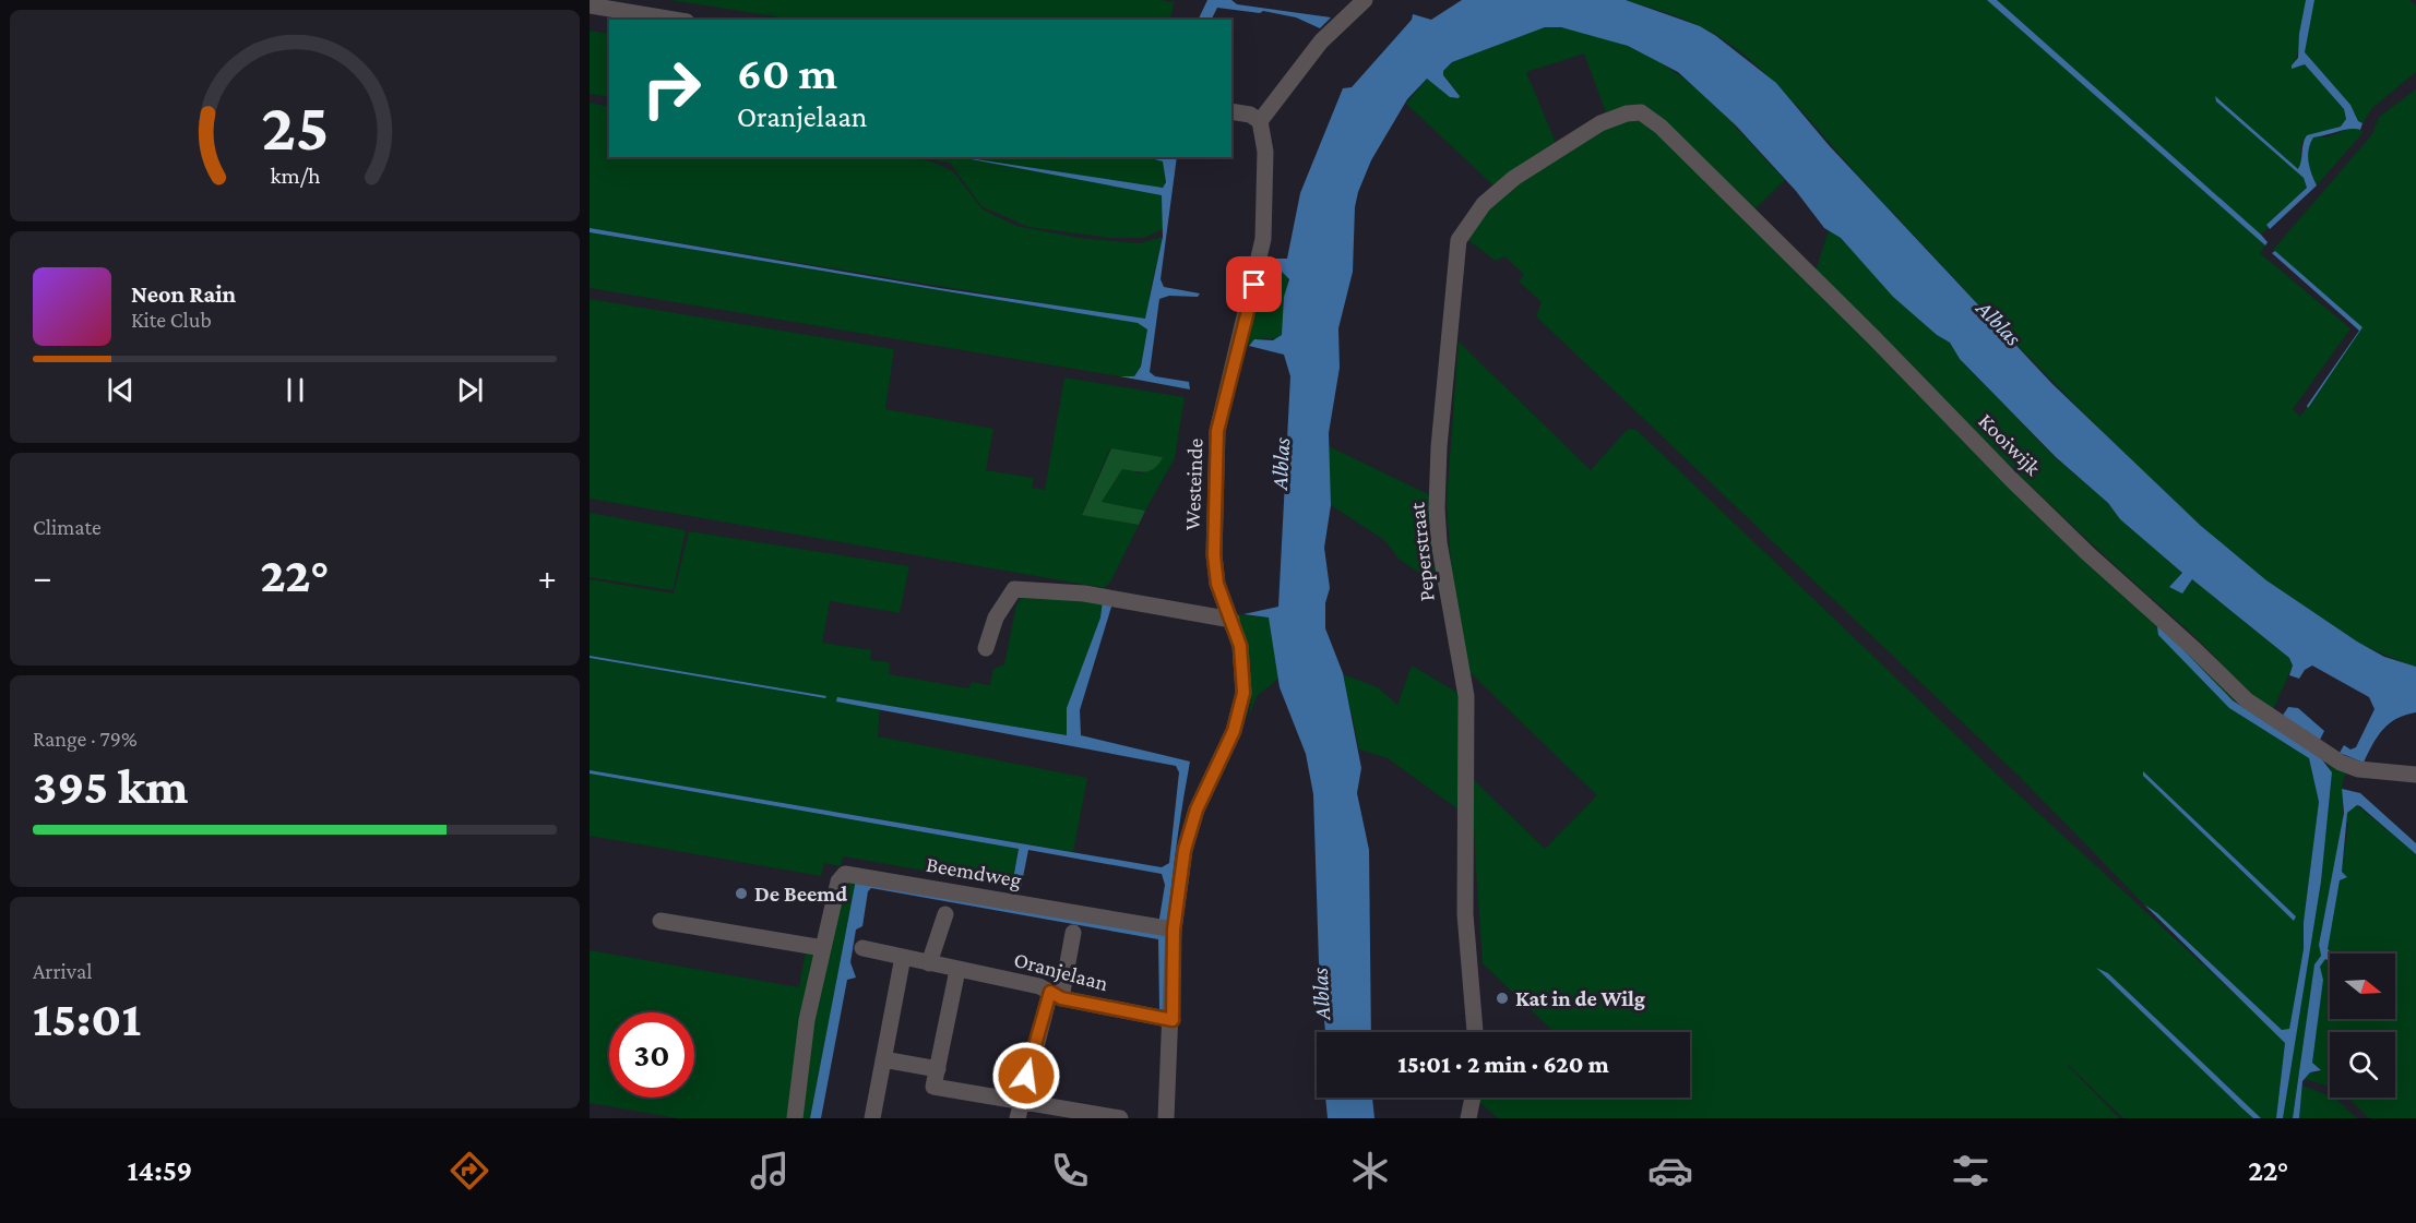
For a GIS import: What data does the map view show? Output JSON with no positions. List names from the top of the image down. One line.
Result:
{"streets":{"street":["Kooiwijk","Westeinde","Peperstraat","Beemdweg","Oranjelaan"]},"crossings":[["Kooiwijk","Peperstraat"],["Westeinde","Beemdweg"],["Westeinde","Oranjelaan"]],"water":["Alblas"],"places":["De Beemd","Kat in de Wilg"],"north":"right","page":{"turn":["60 m","Oranjelaan"],"song":["Neon Rain","Kite Club"],"tile":["Climate",["Range · 79%","395 km"],["Arrival","15:01"]],"heat":["−","22°","+"],"limit":"30","trip":"15:01 · 2 min · 620 m","tabs":["14:59","22°"],"gauge":["25","km/h"]}}
